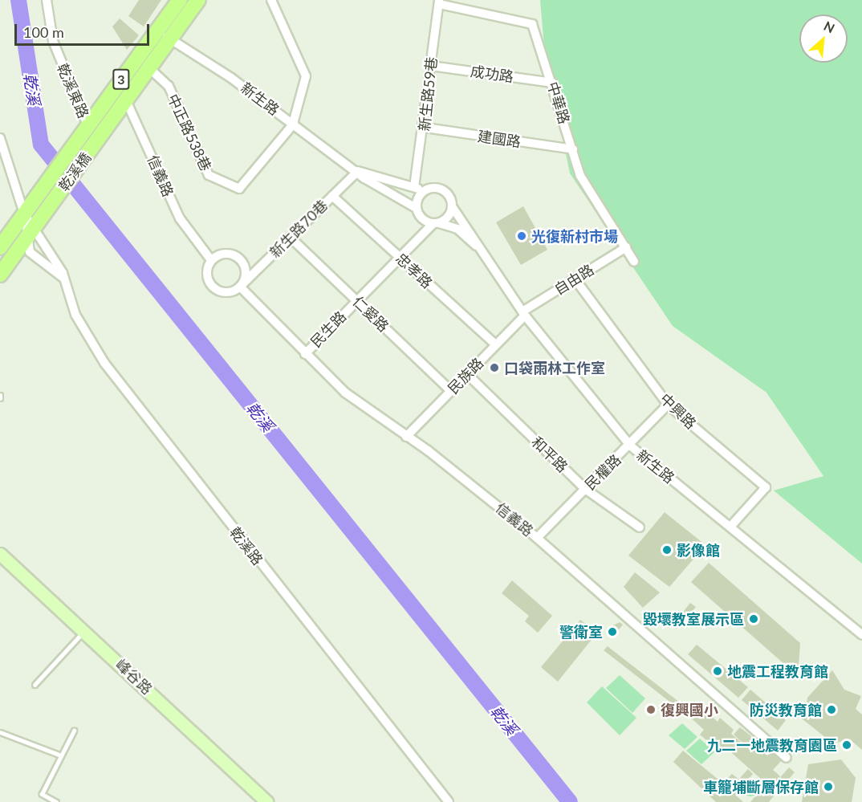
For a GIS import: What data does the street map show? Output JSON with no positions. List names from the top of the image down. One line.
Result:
{"streets":{"main road":["3","乾溪橋"],"street":["成功路","乾溪東路","新生路59巷","新生路","中華路","中正路538巷","建國路","信義路","新生路70巷","忠孝路","自由路","仁愛路","民生路","民族路","中興路","和平路","民權路","乾溪路","峰谷路"]},"crossings":[["成功路","新生路59巷"],["成功路","中華路"],["3","乾溪東路"],["3","新生路"],["3","中正路538巷"],["3","乾溪橋"],["3","信義路"],["3","乾溪路"],["乾溪東路","乾溪橋"],["新生路59巷","新生路"],["新生路59巷","中華路"],["新生路59巷","建國路"],["新生路","中正路538巷"],["新生路","新生路70巷"],["新生路","自由路"],["新生路","民生路"],["新生路","民族路"],["新生路","中興路"],["新生路","民權路"],["中華路","建國路"],["中華路","自由路"],["乾溪橋","信義路"],["乾溪橋","乾溪路"],["信義路","新生路70巷"],["信義路","民生路"],["信義路","民族路"],["信義路","民權路"],["新生路70巷","忠孝路"],["新生路70巷","仁愛路"],["忠孝路","民生路"],["忠孝路","民族路"],["自由路","民族路"],["自由路","中興路"],["仁愛路","民生路"],["仁愛路","民族路"],["民族路","和平路"],["中興路","民權路"],["和平路","民權路"]],"water":["乾溪"],"places":["光復新村市場","口袋雨林工作室","影像館","毀壞教室展示區","警衛室","地震工程教育館","復興國小","防災教育館","九二一地震教育園區","車籠埔斷層保存館"],"scale_bar":"100 m","north":"top right"}
